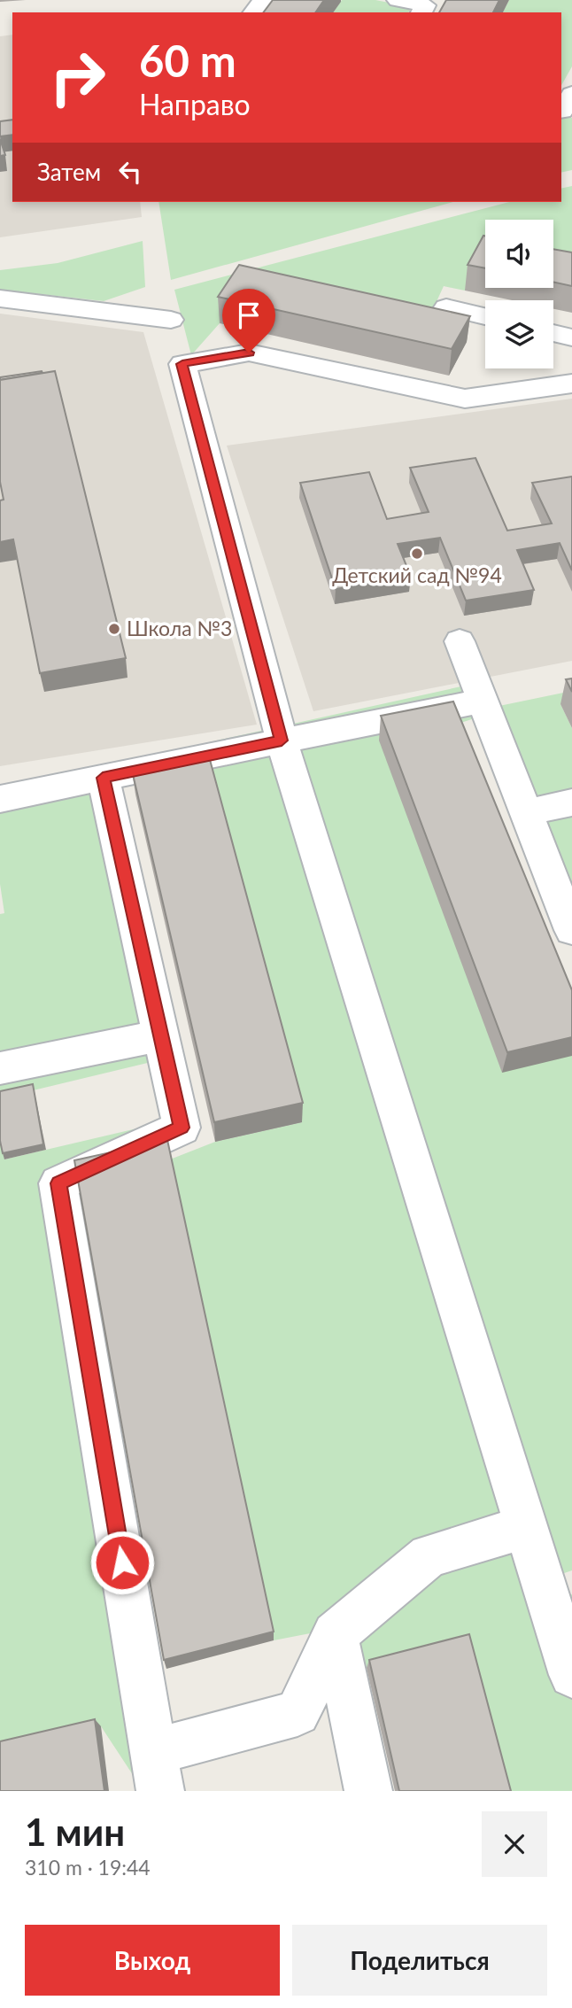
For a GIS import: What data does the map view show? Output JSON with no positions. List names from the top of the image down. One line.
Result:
{"places":["Детский сад №94","Школа №3"],"page":{"turn":["60 m","Направо"],"then":"Затем","heading":["1 мин","310 m · 19:44"],"buttons":["Выход","Поделиться"]}}
